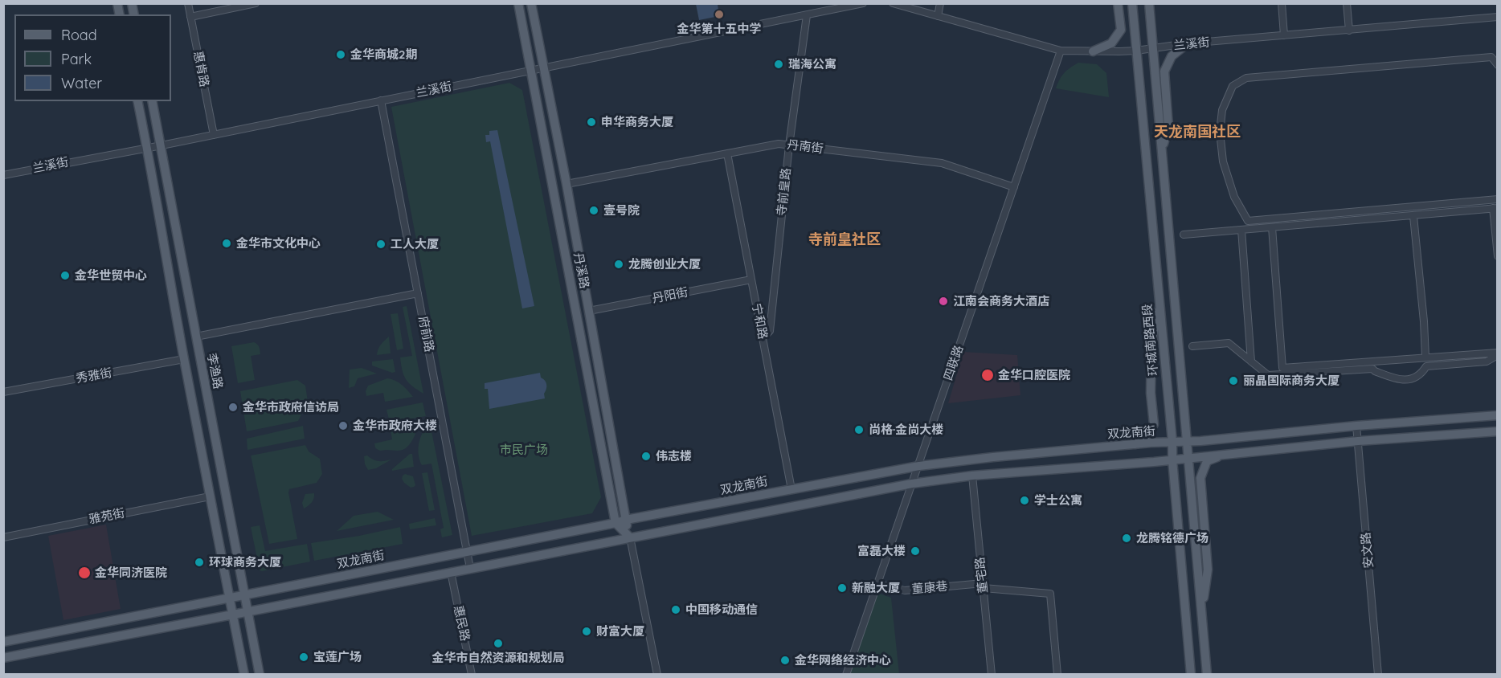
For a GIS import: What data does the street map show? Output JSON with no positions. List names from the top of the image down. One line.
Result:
{"streets":{"main road":["丹溪路","环城南路西段","李渔路","双龙南街"],"street":["兰溪街","惠肯路","丹南街","寺前皇路","丹阳街","宁和路","府前路","四联路","秀雅街","雅苑街","安文路","董宅路","董康巷","惠民路"]},"crossings":[["兰溪街","惠肯路"],["兰溪街","寺前皇路"],["兰溪街","丹溪路"],["兰溪街","府前路"],["兰溪街","环城南路西段"],["兰溪街","四联路"],["兰溪街","李渔路"],["丹南街","寺前皇路"],["丹南街","丹溪路"],["丹南街","宁和路"],["丹南街","四联路"],["寺前皇路","宁和路"],["丹溪路","丹阳街"],["丹溪路","双龙南街"],["丹阳街","宁和路"],["宁和路","双龙南街"],["府前路","双龙南街"],["环城南路西段","双龙南街"],["四联路","双龙南街"],["四联路","董康巷"],["李渔路","双龙南街"],["双龙南街","安文路"],["董宅路","董康巷"]],"districts":["天龙南国社区","寺前皇社区"],"parks":["市民广场"],"places":["金华第十五中学","金华商城2期","瑞海公寓","申华商务大厦","壹号院","金华市文化中心","工人大厦","龙腾创业大厦","金华世贸中心","江南会商务大酒店","金华口腔医院","丽晶国际商务大厦","金华市政府信访局","金华市政府大楼","尚格·金尚大楼","伟志楼","学士公寓","龙腾铭德广场","富磊大楼","环球商务大厦","金华同济医院","新融大厦","中国移动通信","财富大厦","金华市自然资源和规划局","宝莲广场","金华网络经济中心"],"legend":["Road","Park","Water"]}
